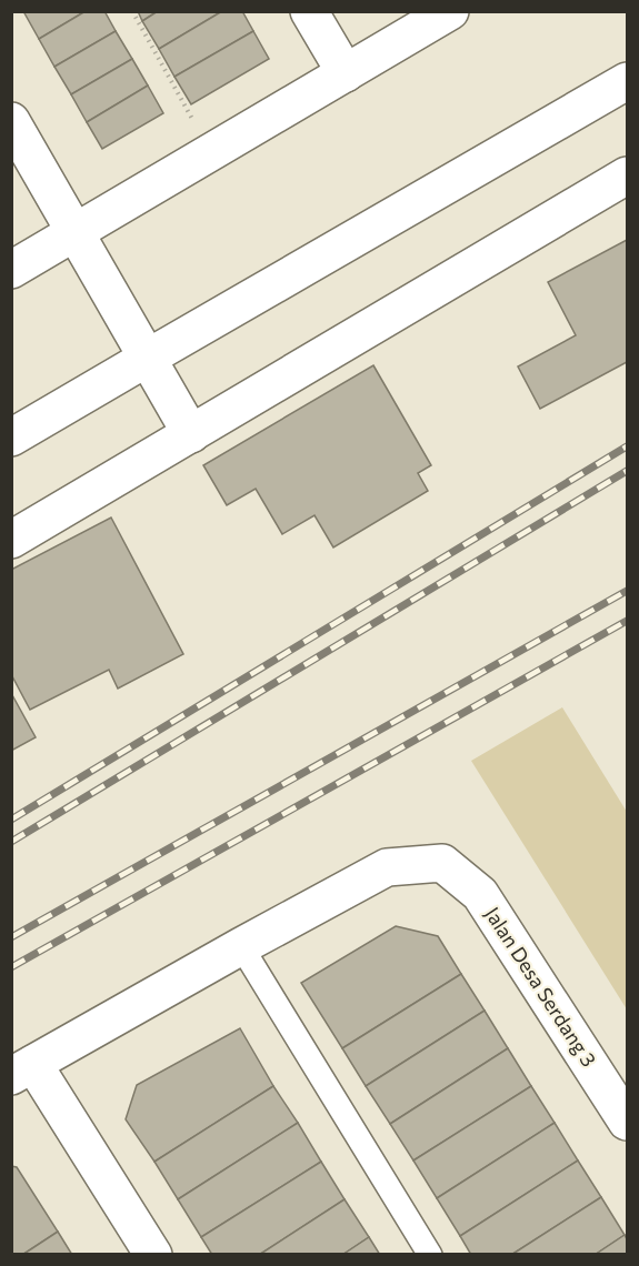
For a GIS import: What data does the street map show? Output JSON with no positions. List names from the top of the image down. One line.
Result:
{"streets":{"street":["Jalan Desa Serdang 3"]}}
